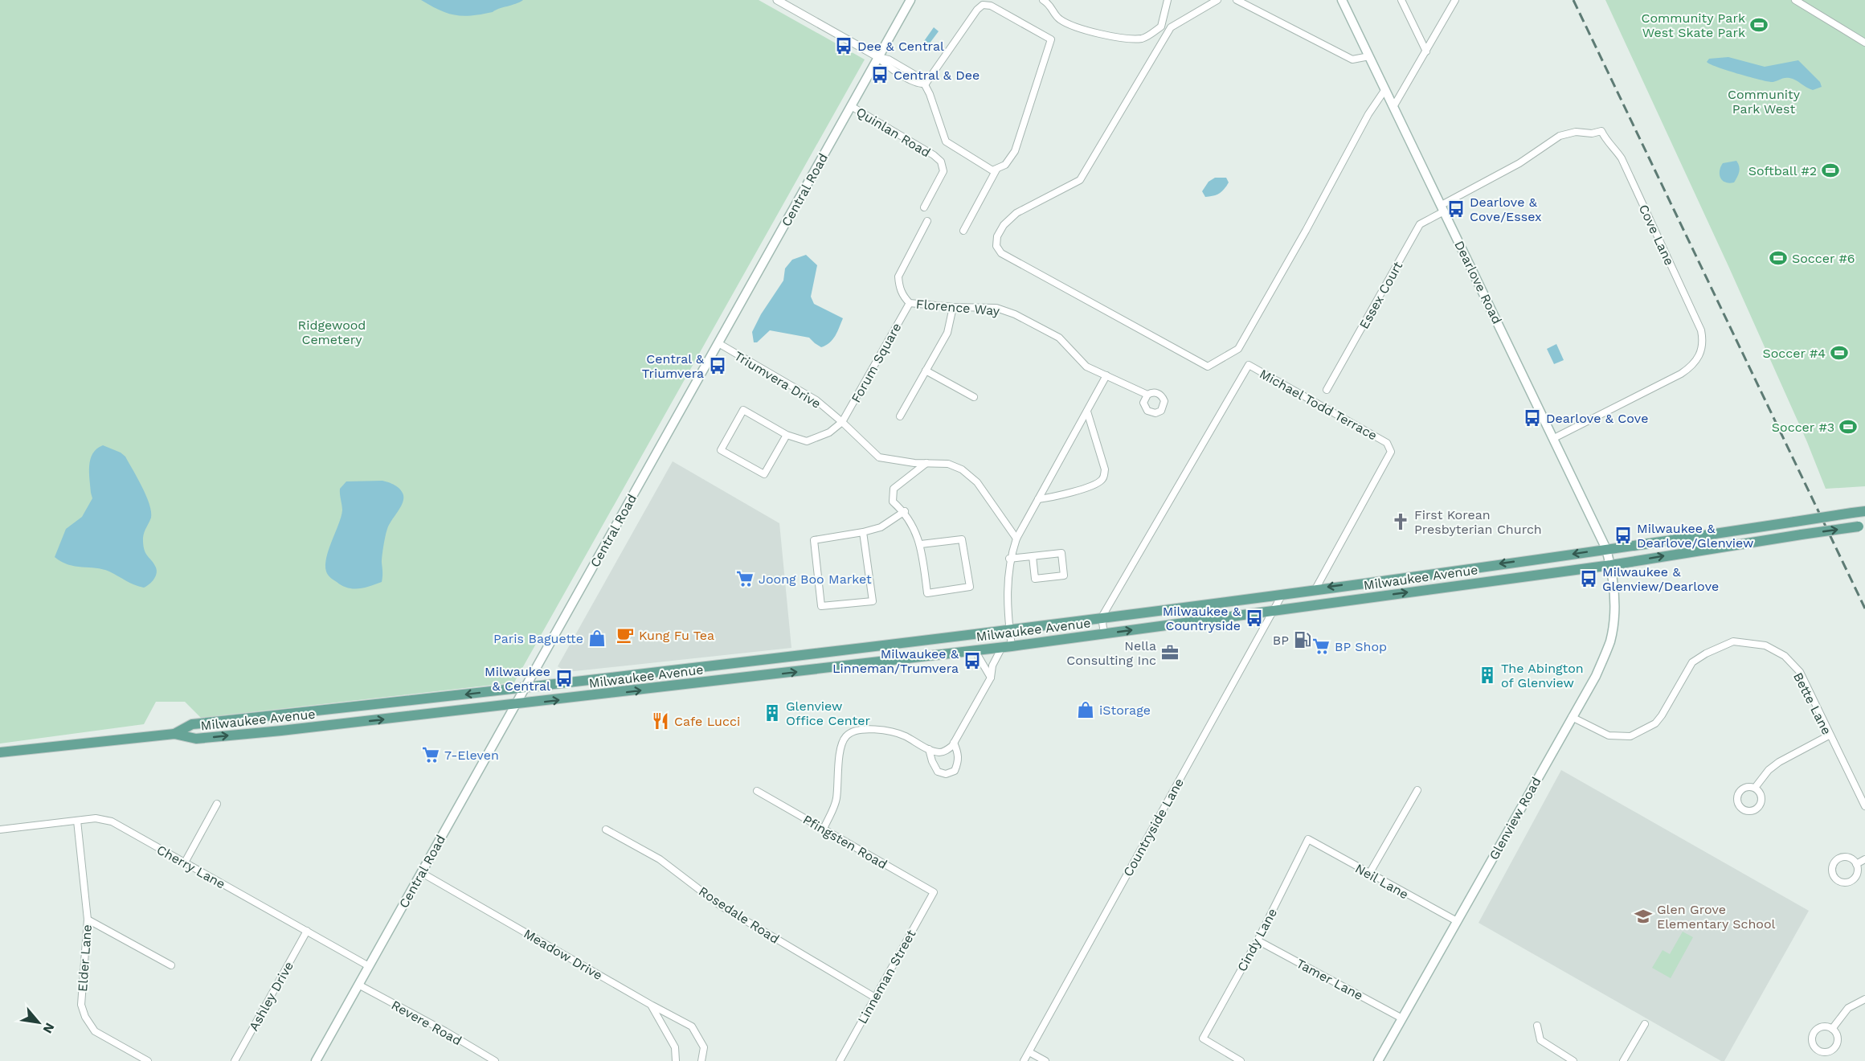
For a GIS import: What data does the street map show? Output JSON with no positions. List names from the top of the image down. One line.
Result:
{"streets":{"main road":["Central Road","Dearlove Road","Milwaukee Avenue","Glenview Road"],"street":["Quinlan Road","Cove Lane","Essex Court","Florence Way","Forum Square","Triumvera Drive","Michael Todd Terrace","Bette Lane","Countryside Lane","Pfingsten Road","Cherry Lane","Neil Lane","Rosedale Road","Cindy Lane","Meadow Drive","Elder Lane","Linneman Street","Tamer Lane","Ashley Drive","Revere Road"]},"crossings":[["Quinlan Road","Central Road"],["Central Road","Triumvera Drive"],["Central Road","Milwaukee Avenue"],["Central Road","Cherry Lane"],["Central Road","Meadow Drive"],["Central Road","Revere Road"],["Cove Lane","Dearlove Road"],["Cove Lane","Essex Court"],["Dearlove Road","Essex Court"],["Dearlove Road","Milwaukee Avenue"],["Dearlove Road","Glenview Road"],["Florence Way","Forum Square"],["Forum Square","Triumvera Drive"],["Michael Todd Terrace","Milwaukee Avenue"],["Milwaukee Avenue","Glenview Road"],["Milwaukee Avenue","Countryside Lane"],["Bette Lane","Glenview Road"],["Glenview Road","Neil Lane"],["Glenview Road","Tamer Lane"],["Pfingsten Road","Linneman Street"],["Cherry Lane","Elder Lane"],["Cherry Lane","Ashley Drive"],["Neil Lane","Cindy Lane"],["Rosedale Road","Linneman Street"],["Cindy Lane","Tamer Lane"]],"parks":["Community Park West","Ridgewood Cemetery"],"places":{"sports":["Community Park West Skate Park","Softball #2","Soccer #6","Soccer #4","Soccer #3"],"bus stop":["Dee & Central","Central & Dee","Dearlove & Cove/Essex","Central & Triumvera","Dearlove & Cove","Milwaukee & Dearlove/Glenview","Milwaukee & Glenview/Dearlove","Milwaukee & Countryside","Milwaukee & Linneman/Trumvera","Milwaukee & Central"],"church":["First Korean Presbyterian Church"],"supermarket":["Joong Boo Market","BP Shop","7-Eleven"],"cafe":["Kung Fu Tea"],"shop":["Paris Baguette","iStorage"],"fuel station":["BP"],"office":["Nella Consulting Inc"],"building":["The Abington of Glenview","Glenview Office Center"],"restaurant":["Cafe Lucci"],"school or university":["Glen Grove Elementary School"]},"north":"bottom right"}
